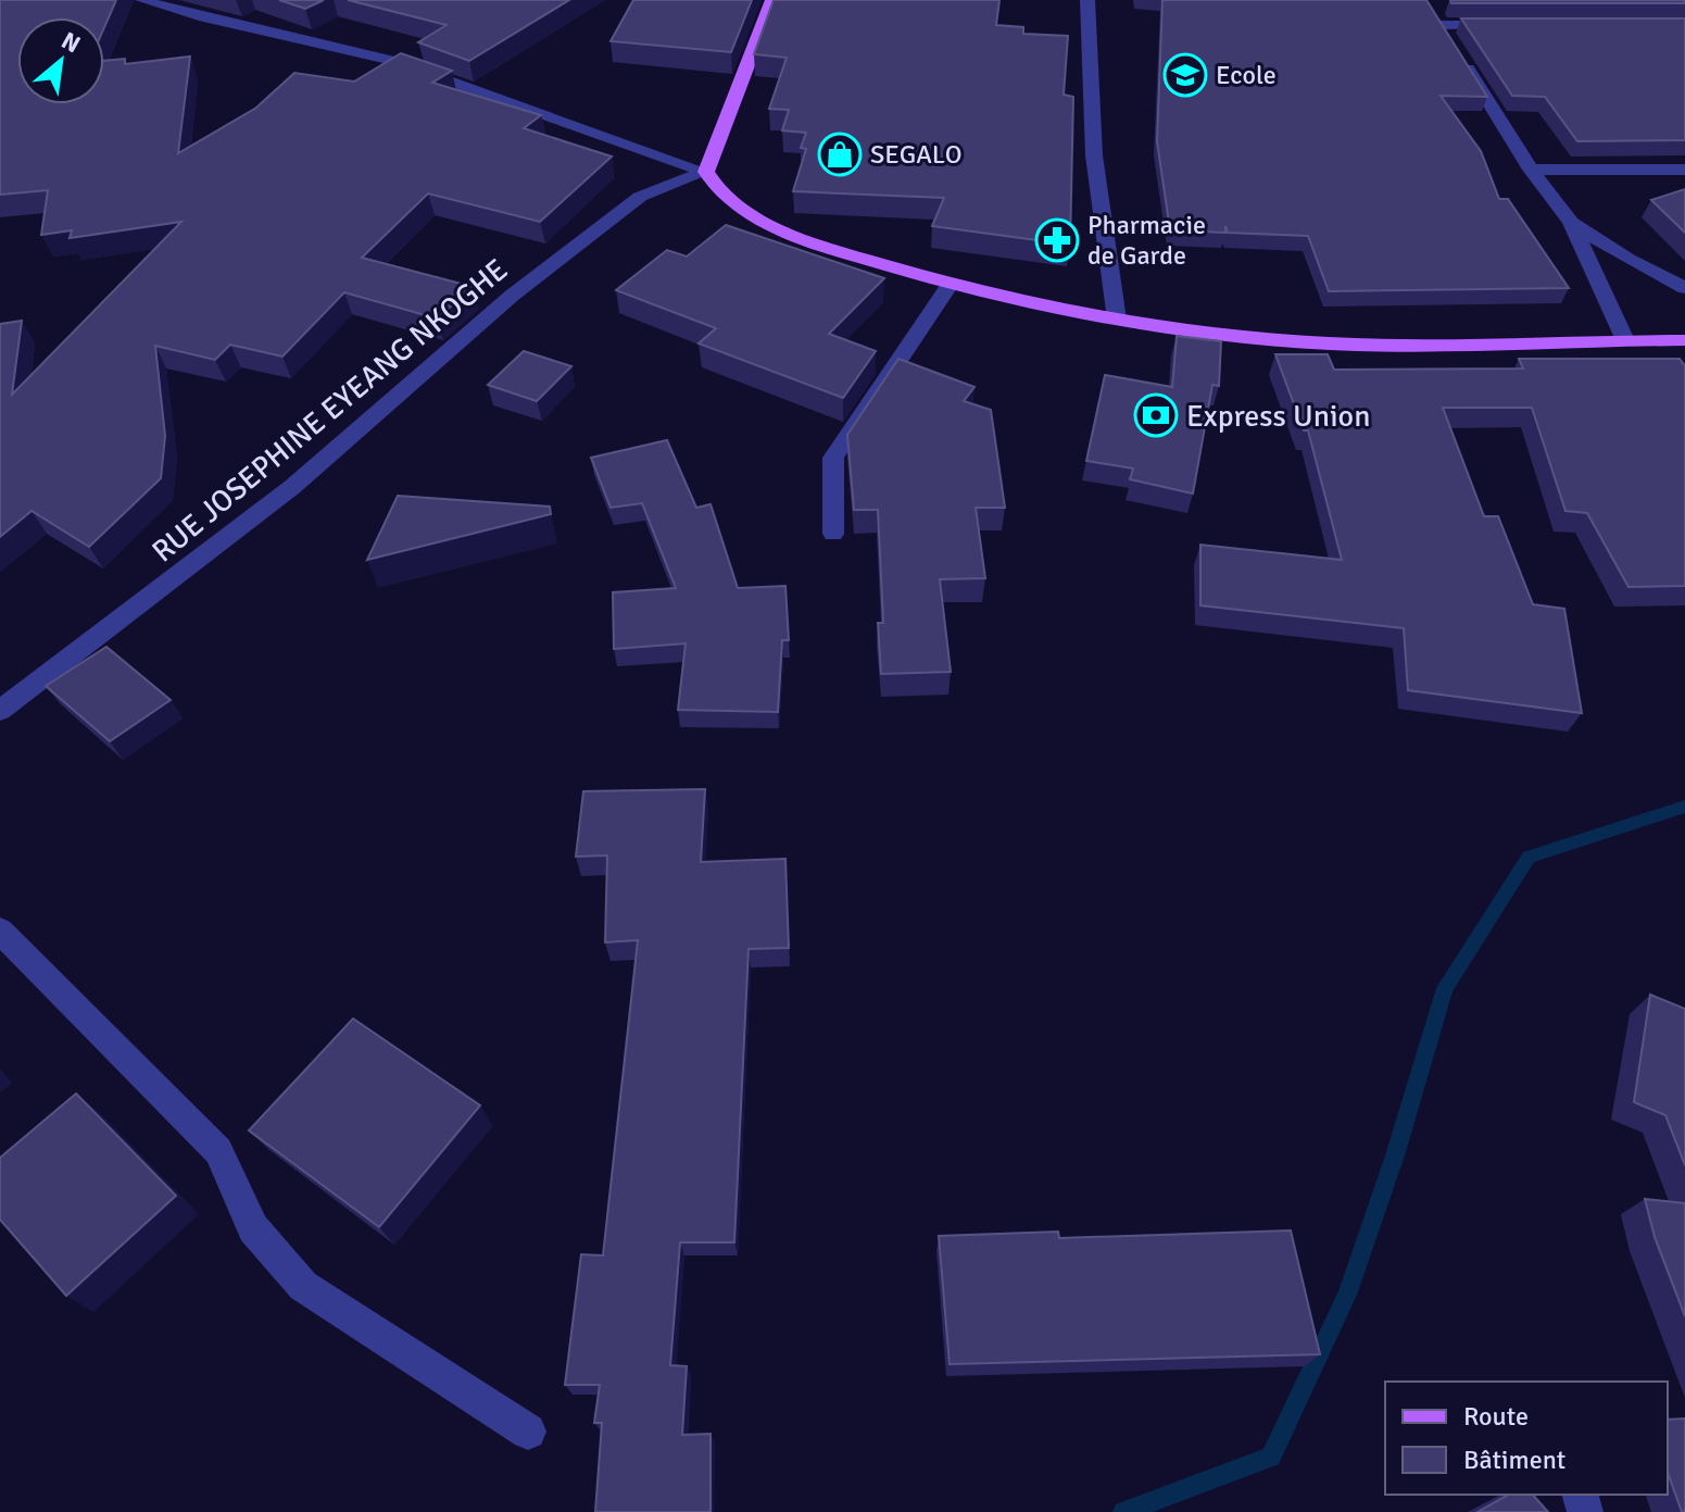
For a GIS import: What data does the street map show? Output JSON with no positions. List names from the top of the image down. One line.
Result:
{"streets":{"street":["RUE JOSEPHINE EYEANG NKOGHE"]},"places":{"school or university":["Ecole"],"shop":["SEGALO"],"pharmacy":["Pharmacie de Garde"],"bank":["Express Union"]},"legend":["Route","Bâtiment"],"north":"top right"}
